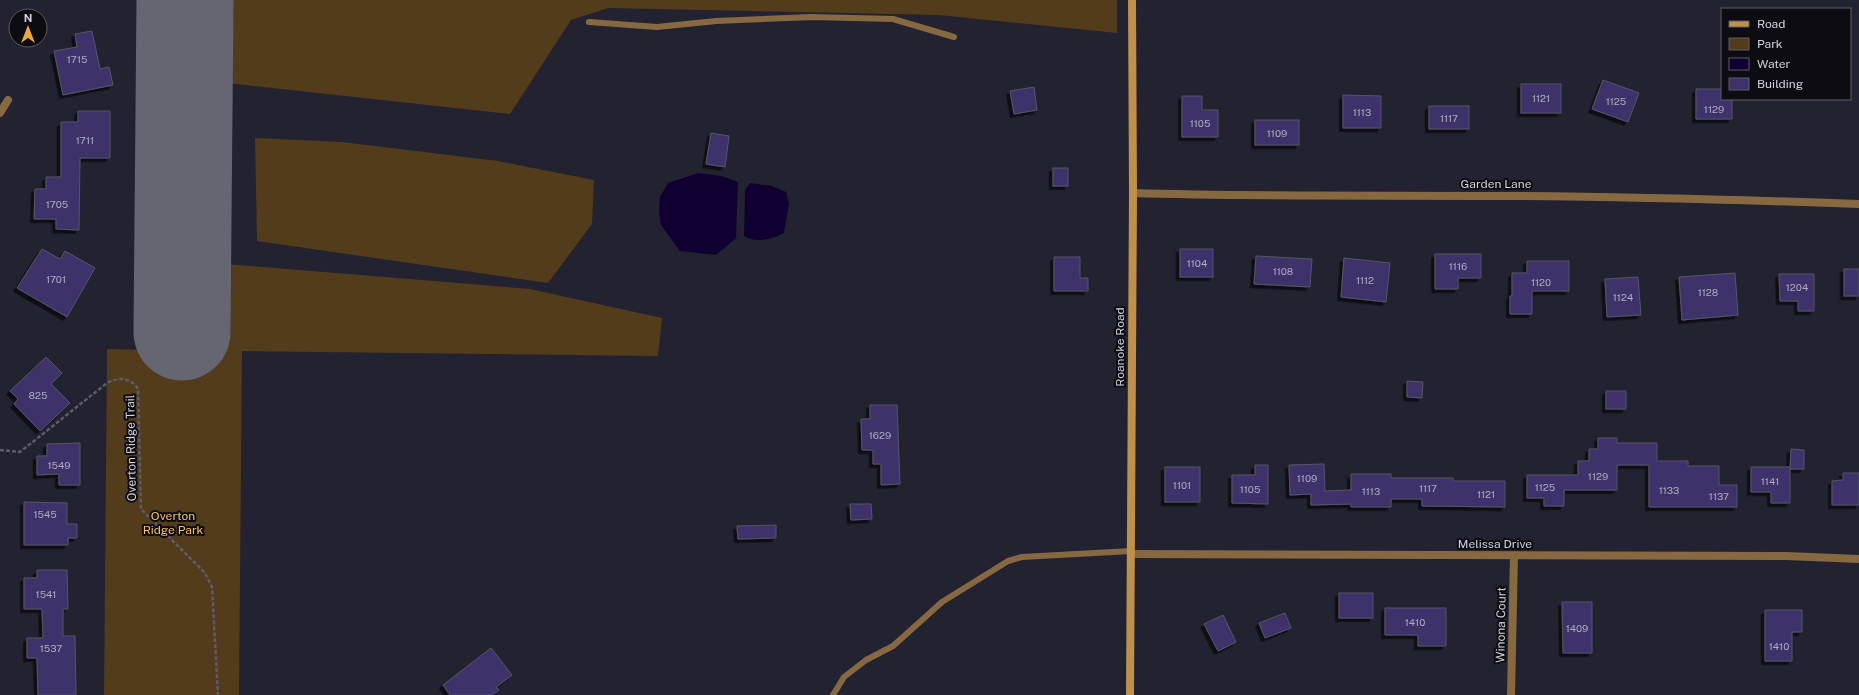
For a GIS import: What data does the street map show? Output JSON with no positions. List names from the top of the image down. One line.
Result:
{"streets":{"street":["Garden Lane","Roanoke Road","Melissa Drive","Winona Court"],"path":["Overton Ridge Trail"]},"crossings":[["Garden Lane","Roanoke Road"],["Roanoke Road","Melissa Drive"],["Melissa Drive","Winona Court"]],"parks":["Overton Ridge Park"],"house_numbers":["1715","1121","1125","1129","1113","1117","1105","1109","1711","1705","1104","1116","1108","1701","1112","1120","1204","1128","1124","825","1629","1549","1129","1109","1141","1101","1125","1117","1105","1133","1113","1121","1137","1545","1541","1410","1409","1410","1537"],"legend":["Road","Park","Water","Building"],"north":"top"}
